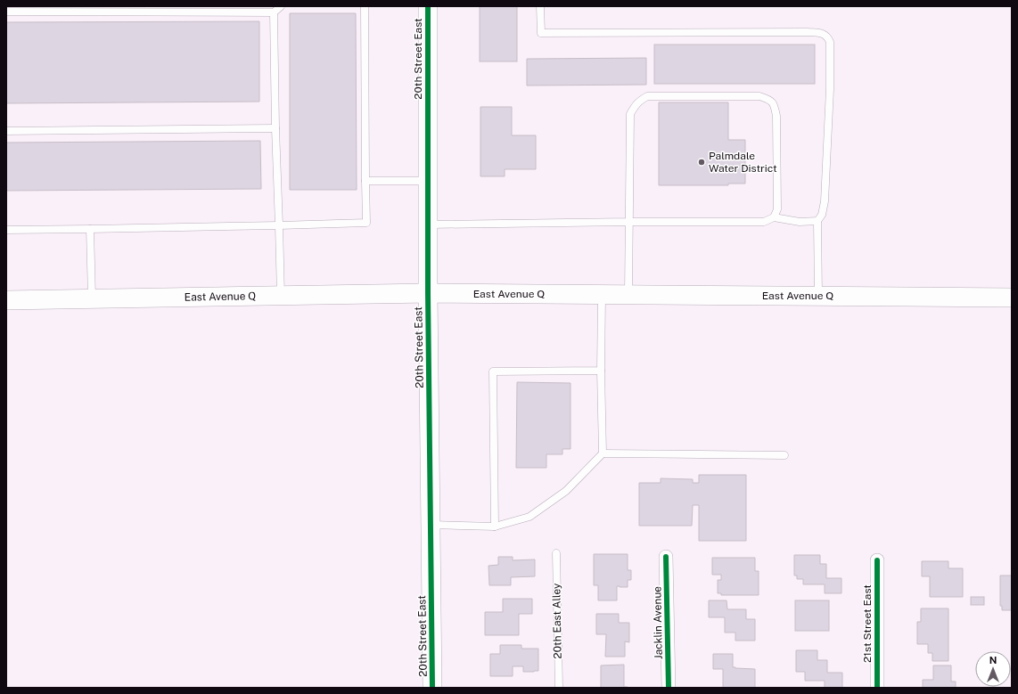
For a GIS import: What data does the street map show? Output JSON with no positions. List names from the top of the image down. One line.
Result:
{"streets":{"main road":["20th Street East","East Avenue Q"],"street":["Jacklin Avenue","21st Street East"],"lane":["20th East Alley"]},"crossings":[["20th Street East","East Avenue Q"]],"places":["Palmdale Water District"],"north":"top"}
